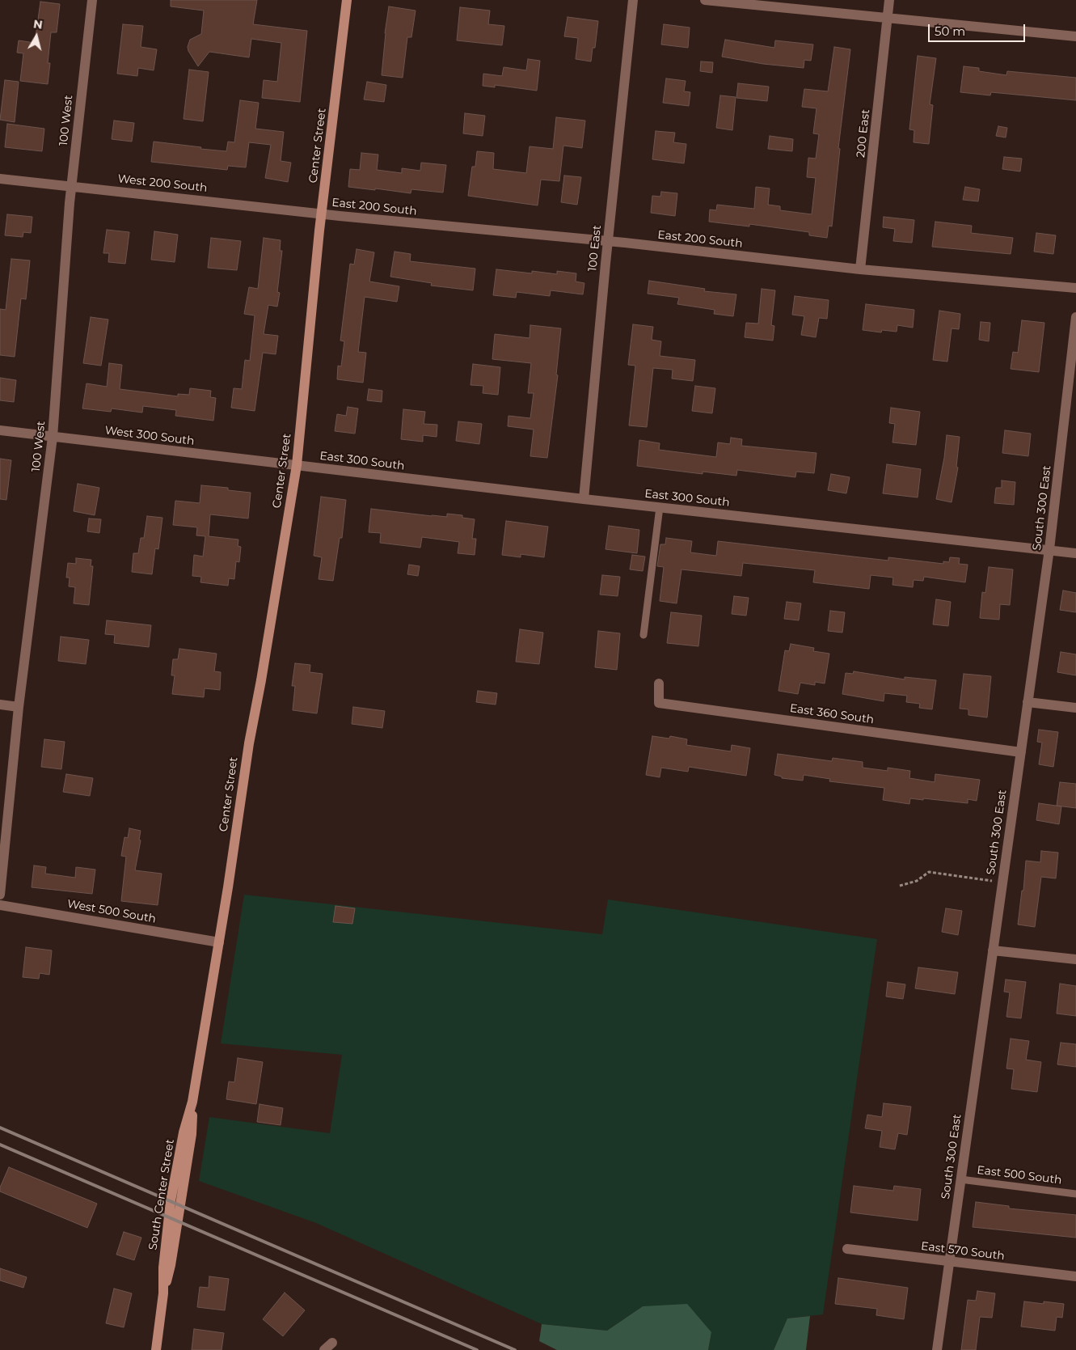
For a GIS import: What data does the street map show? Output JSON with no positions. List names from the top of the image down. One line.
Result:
{"streets":{"street":["100 West","200 East","Center Street","West 200 South","East 200 South","100 East","West 300 South","East 300 South","South 300 East","East 360 South","West 500 South","South Center Street","East 570 South"],"lane":["East 500 South"]},"crossings":[["100 West","West 200 South"],["100 West","West 300 South"],["200 East","East 200 South"],["Center Street","West 200 South"],["Center Street","East 200 South"],["Center Street","West 300 South"],["Center Street","East 300 South"],["Center Street","West 500 South"],["Center Street","South Center Street"],["West 200 South","East 200 South"],["East 200 South","100 East"],["100 East","East 300 South"],["West 300 South","East 300 South"],["East 300 South","South 300 East"],["South 300 East","East 360 South"],["South 300 East","East 500 South"],["South 300 East","East 570 South"],["West 500 South","South Center Street"]],"scale_bar":"50 m","north":"top"}
